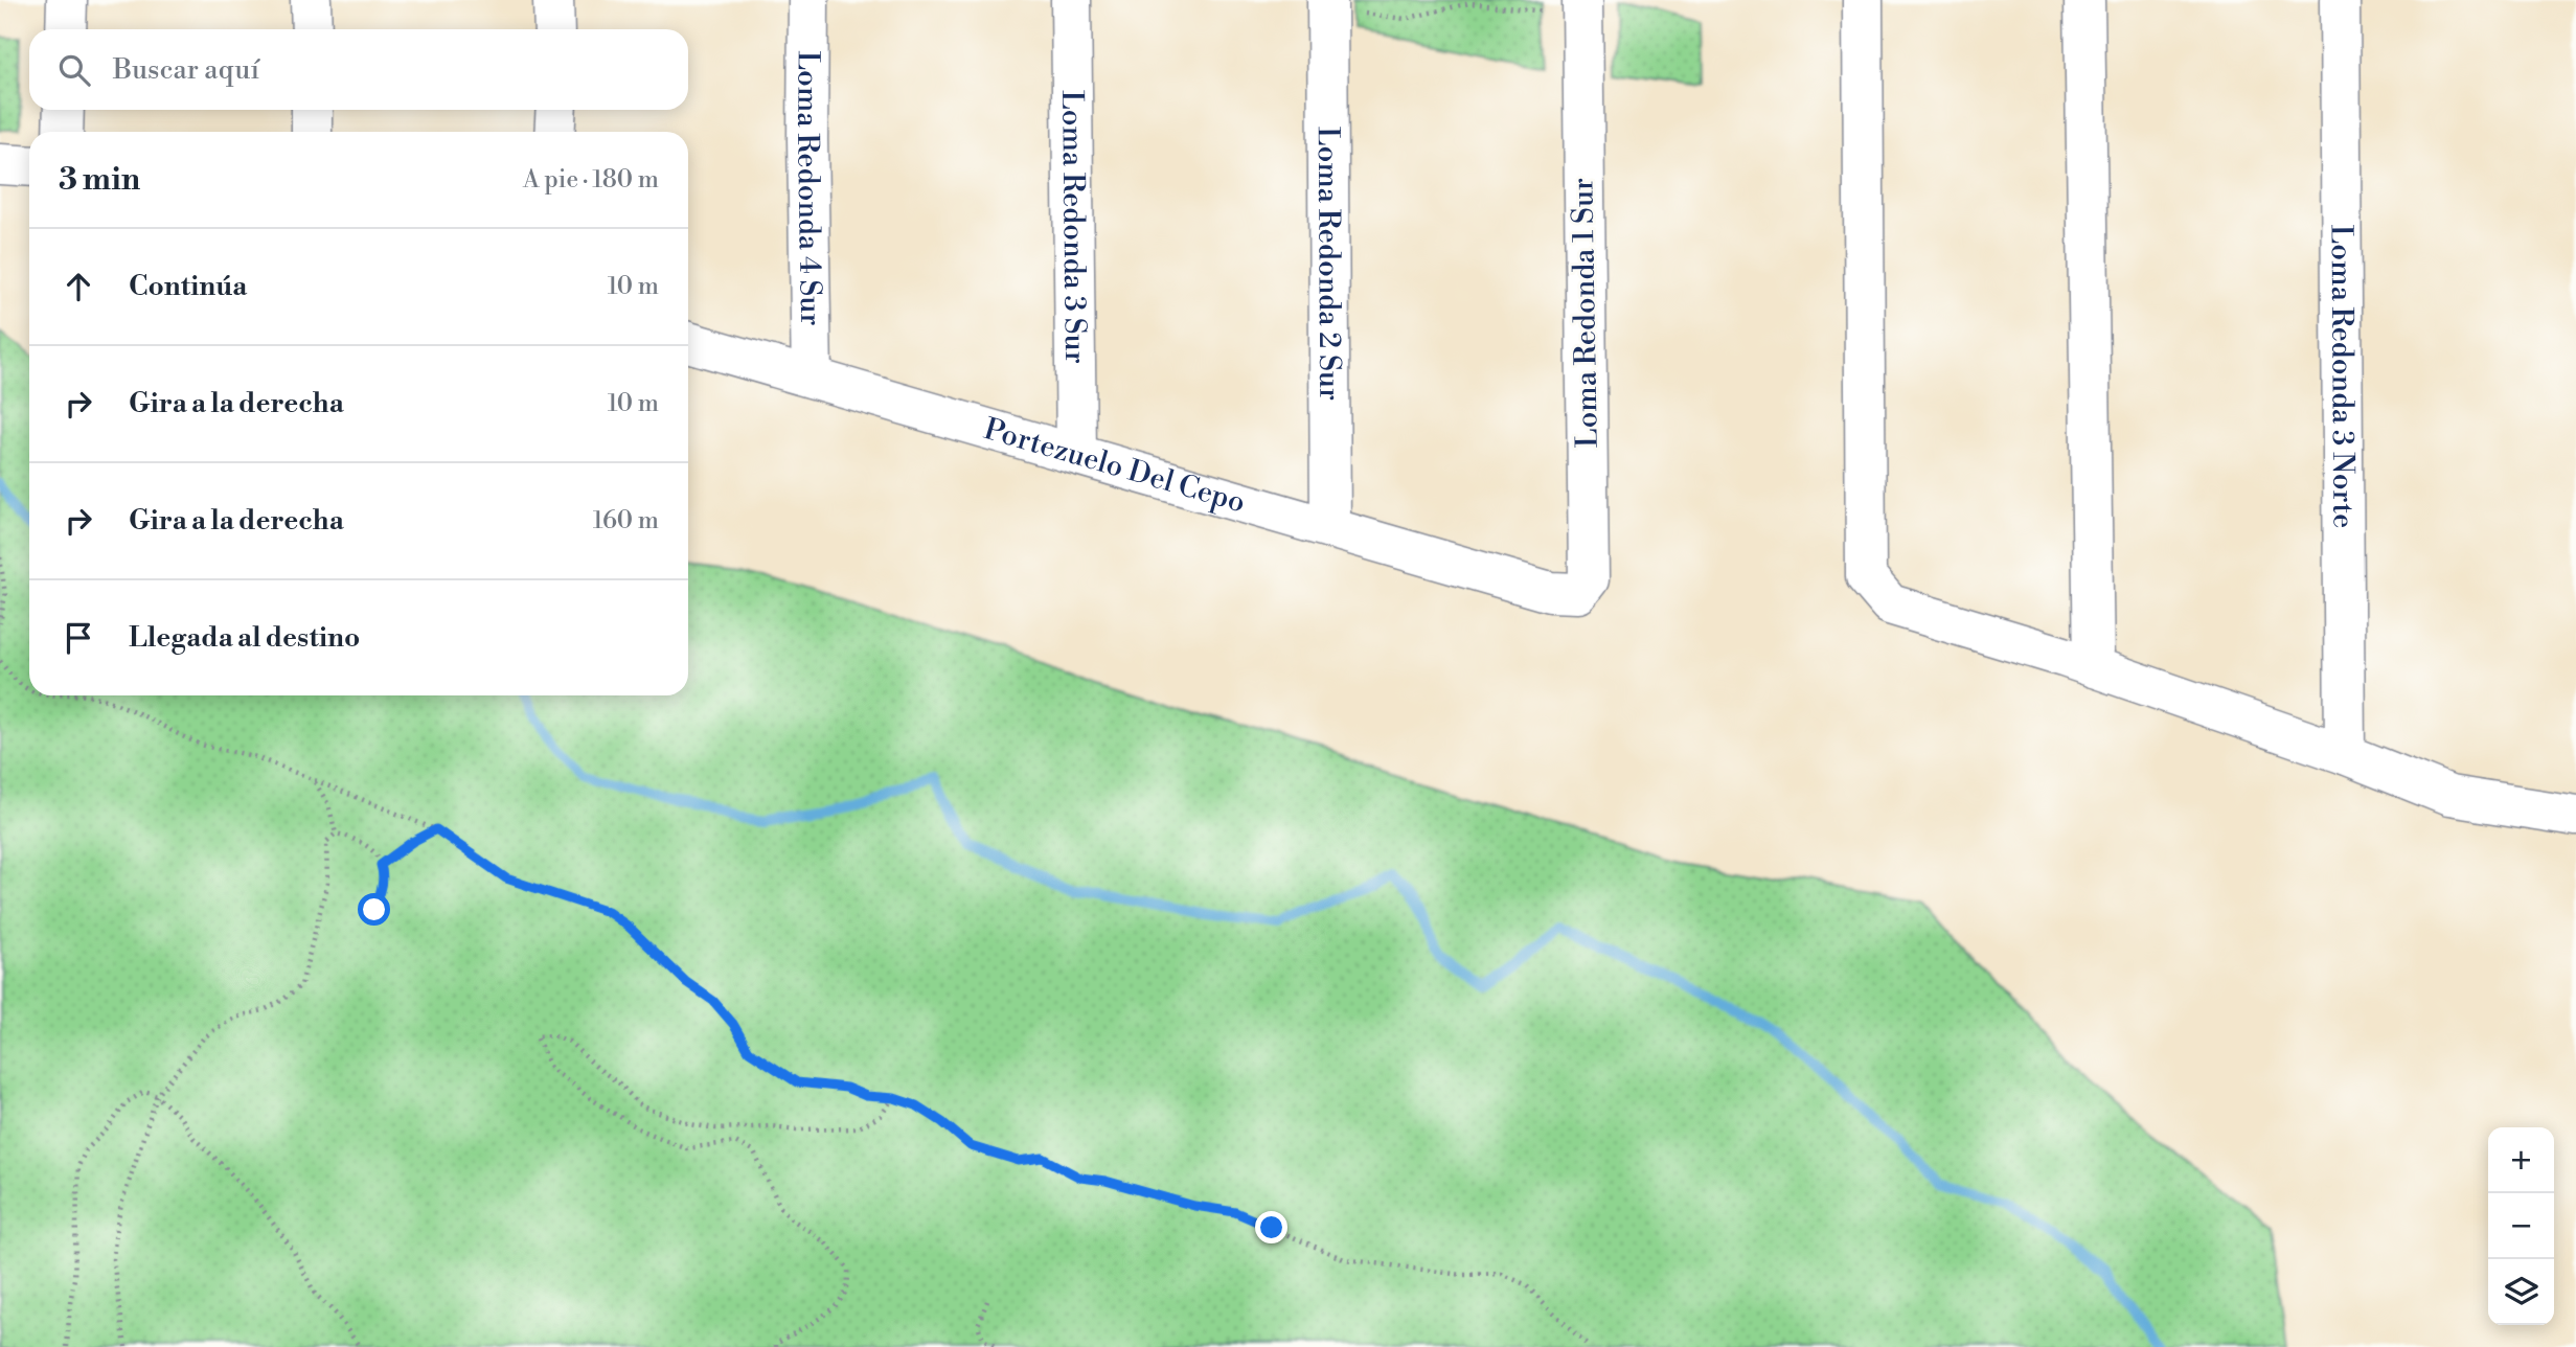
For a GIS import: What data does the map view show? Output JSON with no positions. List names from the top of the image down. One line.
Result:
{"streets":{"street":["Loma Redonda 4 Sur","Loma Redonda 3 Sur","Loma Redonda 2 Sur","Loma Redonda 1 Sur","Loma Redonda 3 Norte","Portezuelo Del Cepo"]},"crossings":[["Loma Redonda 4 Sur","Portezuelo Del Cepo"],["Loma Redonda 3 Sur","Portezuelo Del Cepo"],["Loma Redonda 2 Sur","Portezuelo Del Cepo"],["Loma Redonda 1 Sur","Portezuelo Del Cepo"]],"page":{"search":"Buscar aquí","heading":["3 min","A pie · 180 m"],"list":[["Continúa","10 m"],["Gira a la derecha","10 m"],["Gira a la derecha","160 m"],"Llegada al destino"],"map_buttons":["+","−"]}}
